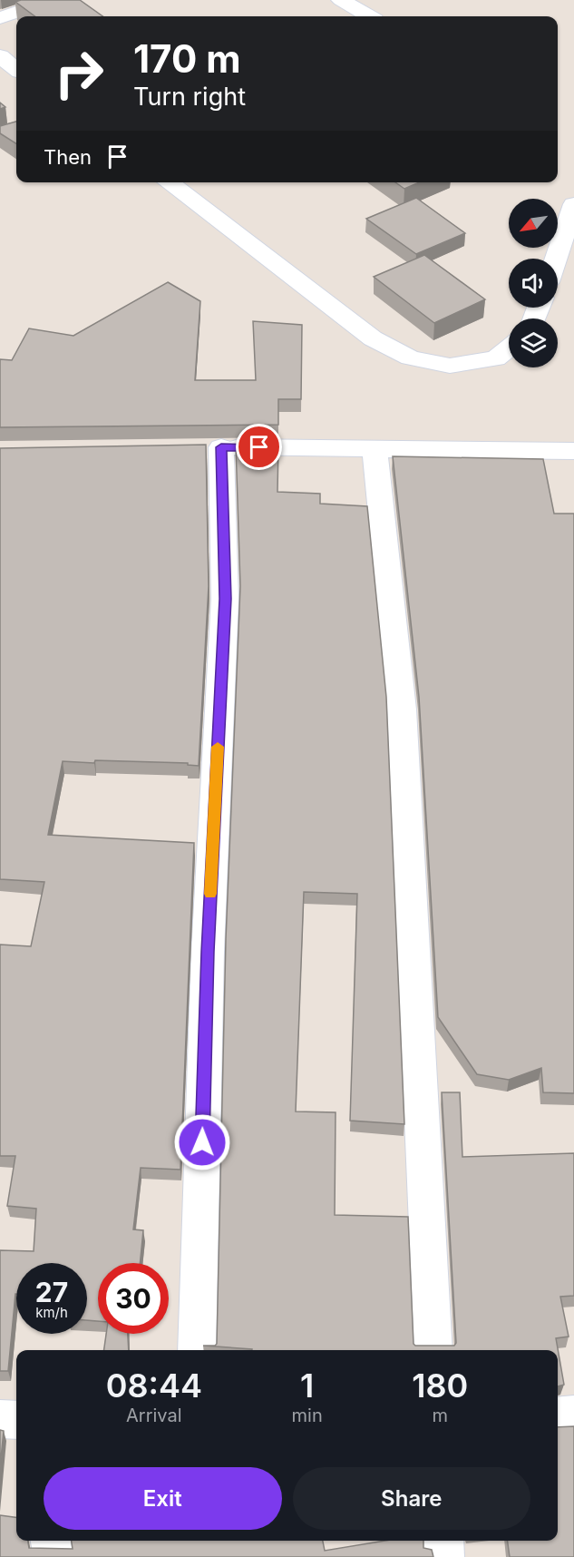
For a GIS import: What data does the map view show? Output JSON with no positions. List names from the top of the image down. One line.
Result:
{"north":"bottom left","page":{"turn":["170 m","Turn right"],"then":"Then","speed":"27 km/h","limit":"30","eta":["08:44","Arrival","1","min","180","m"],"buttons":["Exit","Share"]}}
